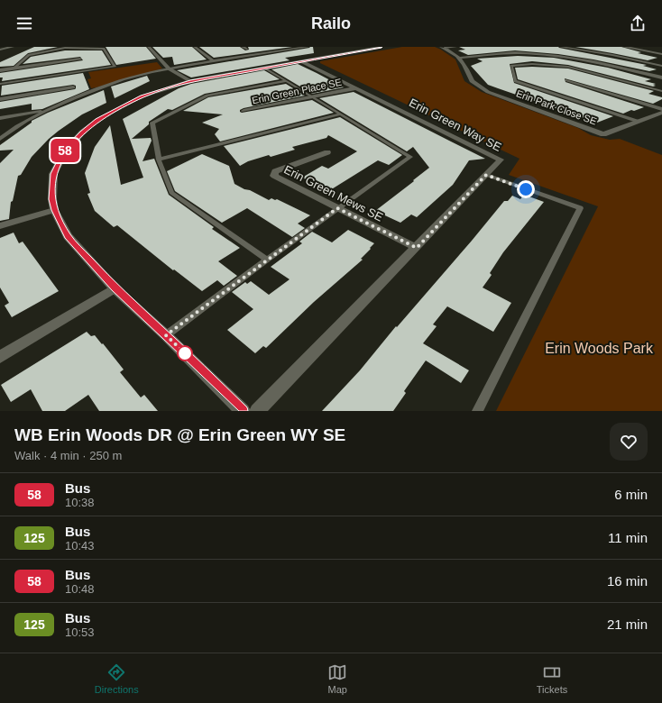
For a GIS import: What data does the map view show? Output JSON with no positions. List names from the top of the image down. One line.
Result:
{"streets":{"street":["Erin Green Place SE","Erin Park Close SE","Erin Green Way SE","Erin Green Mews SE"]},"crossings":[["Erin Green Place SE","Erin Green Way SE"],["Erin Green Way SE","Erin Green Mews SE"]],"parks":["Erin Woods Park"],"lines":["bus line 58"],"page":{"header":"Railo","on_map":"58","heading":["WB Erin Woods DR @ Erin Green WY SE","Walk · 4 min · 250 m"],"list":[{"mark":"58","name":"Bus","note":"10:38","value":"6 min"},{"mark":"125","name":"Bus","note":"10:43","value":"11 min"},{"mark":"58","name":"Bus","note":"10:48","value":"16 min"},{"mark":"125","name":"Bus","note":"10:53","value":"21 min"}],"tabs":["Directions","Map","Tickets"]}}
